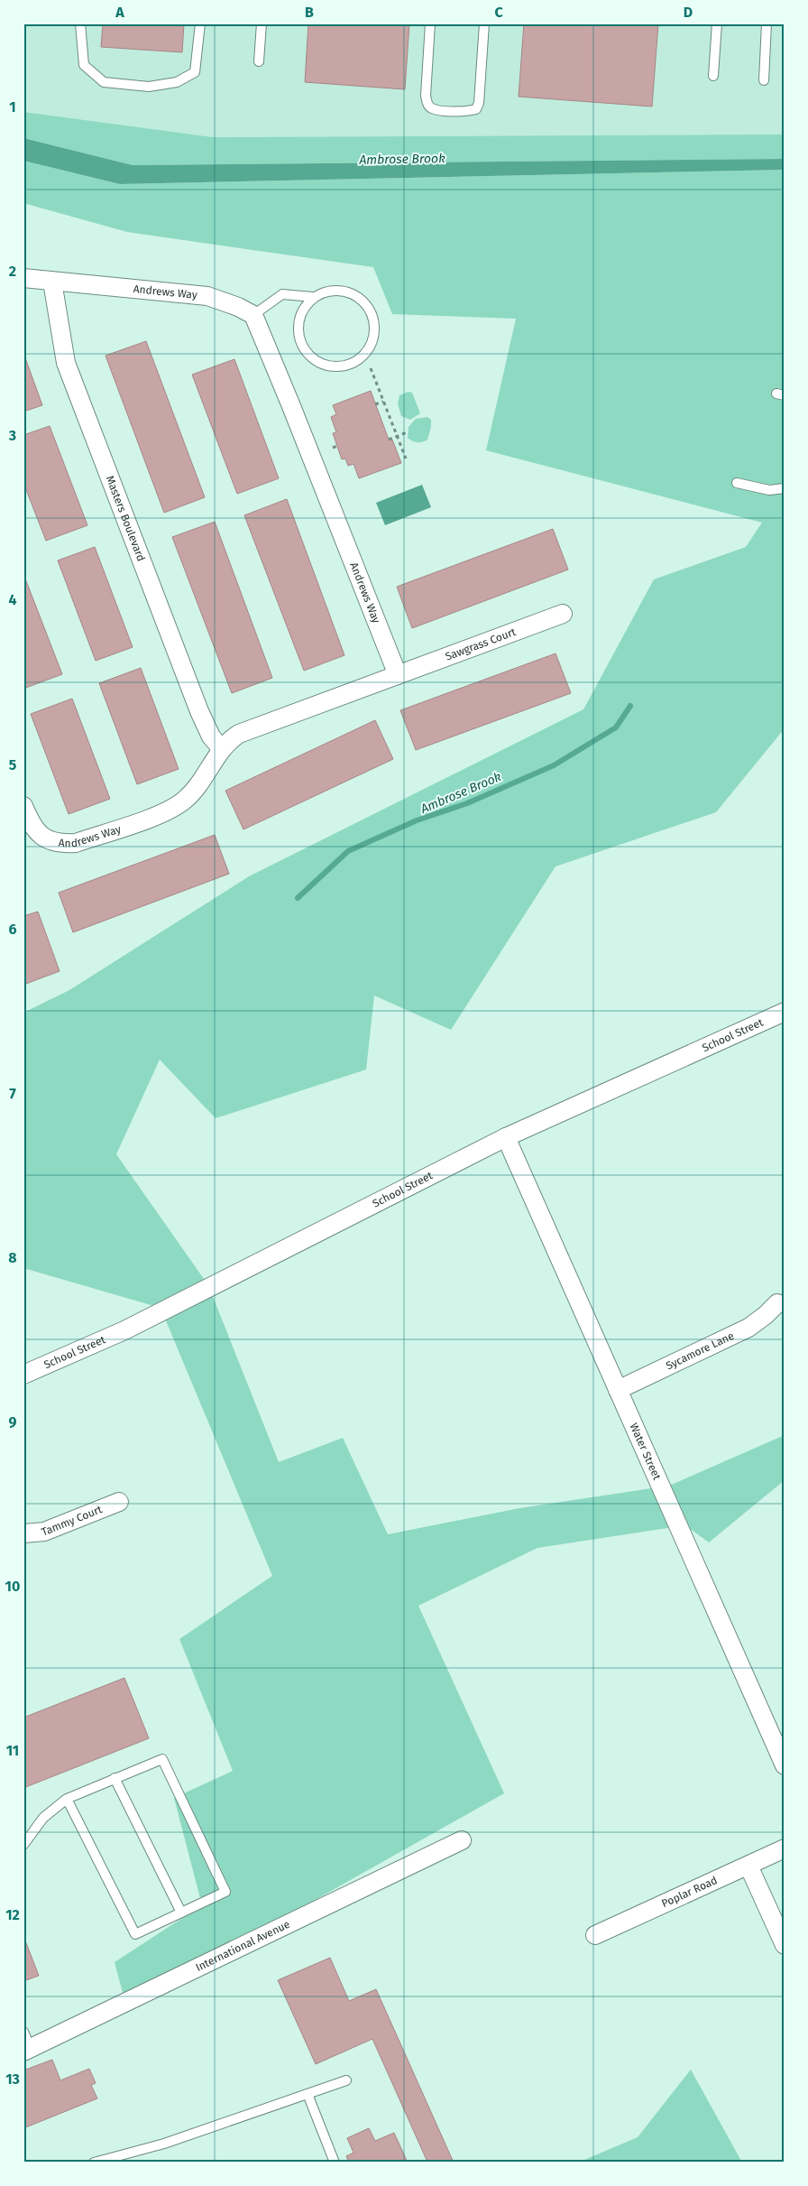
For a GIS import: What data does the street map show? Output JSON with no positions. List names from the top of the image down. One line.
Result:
{"streets":{"street":["Andrews Way","Masters Boulevard","Sawgrass Court","School Street","Sycamore Lane","Water Street","Tammy Court","Poplar Road","International Avenue"]},"crossings":[["Andrews Way","Masters Boulevard"],["Andrews Way","Sawgrass Court"],["School Street","Water Street"],["Sycamore Lane","Water Street"]],"water":["Ambrose Brook"],"grid":{"columns":["A","B","C","D"],"rows":["1","2","3","4","5","6","7","8","9","10","11","12","13"]}}
